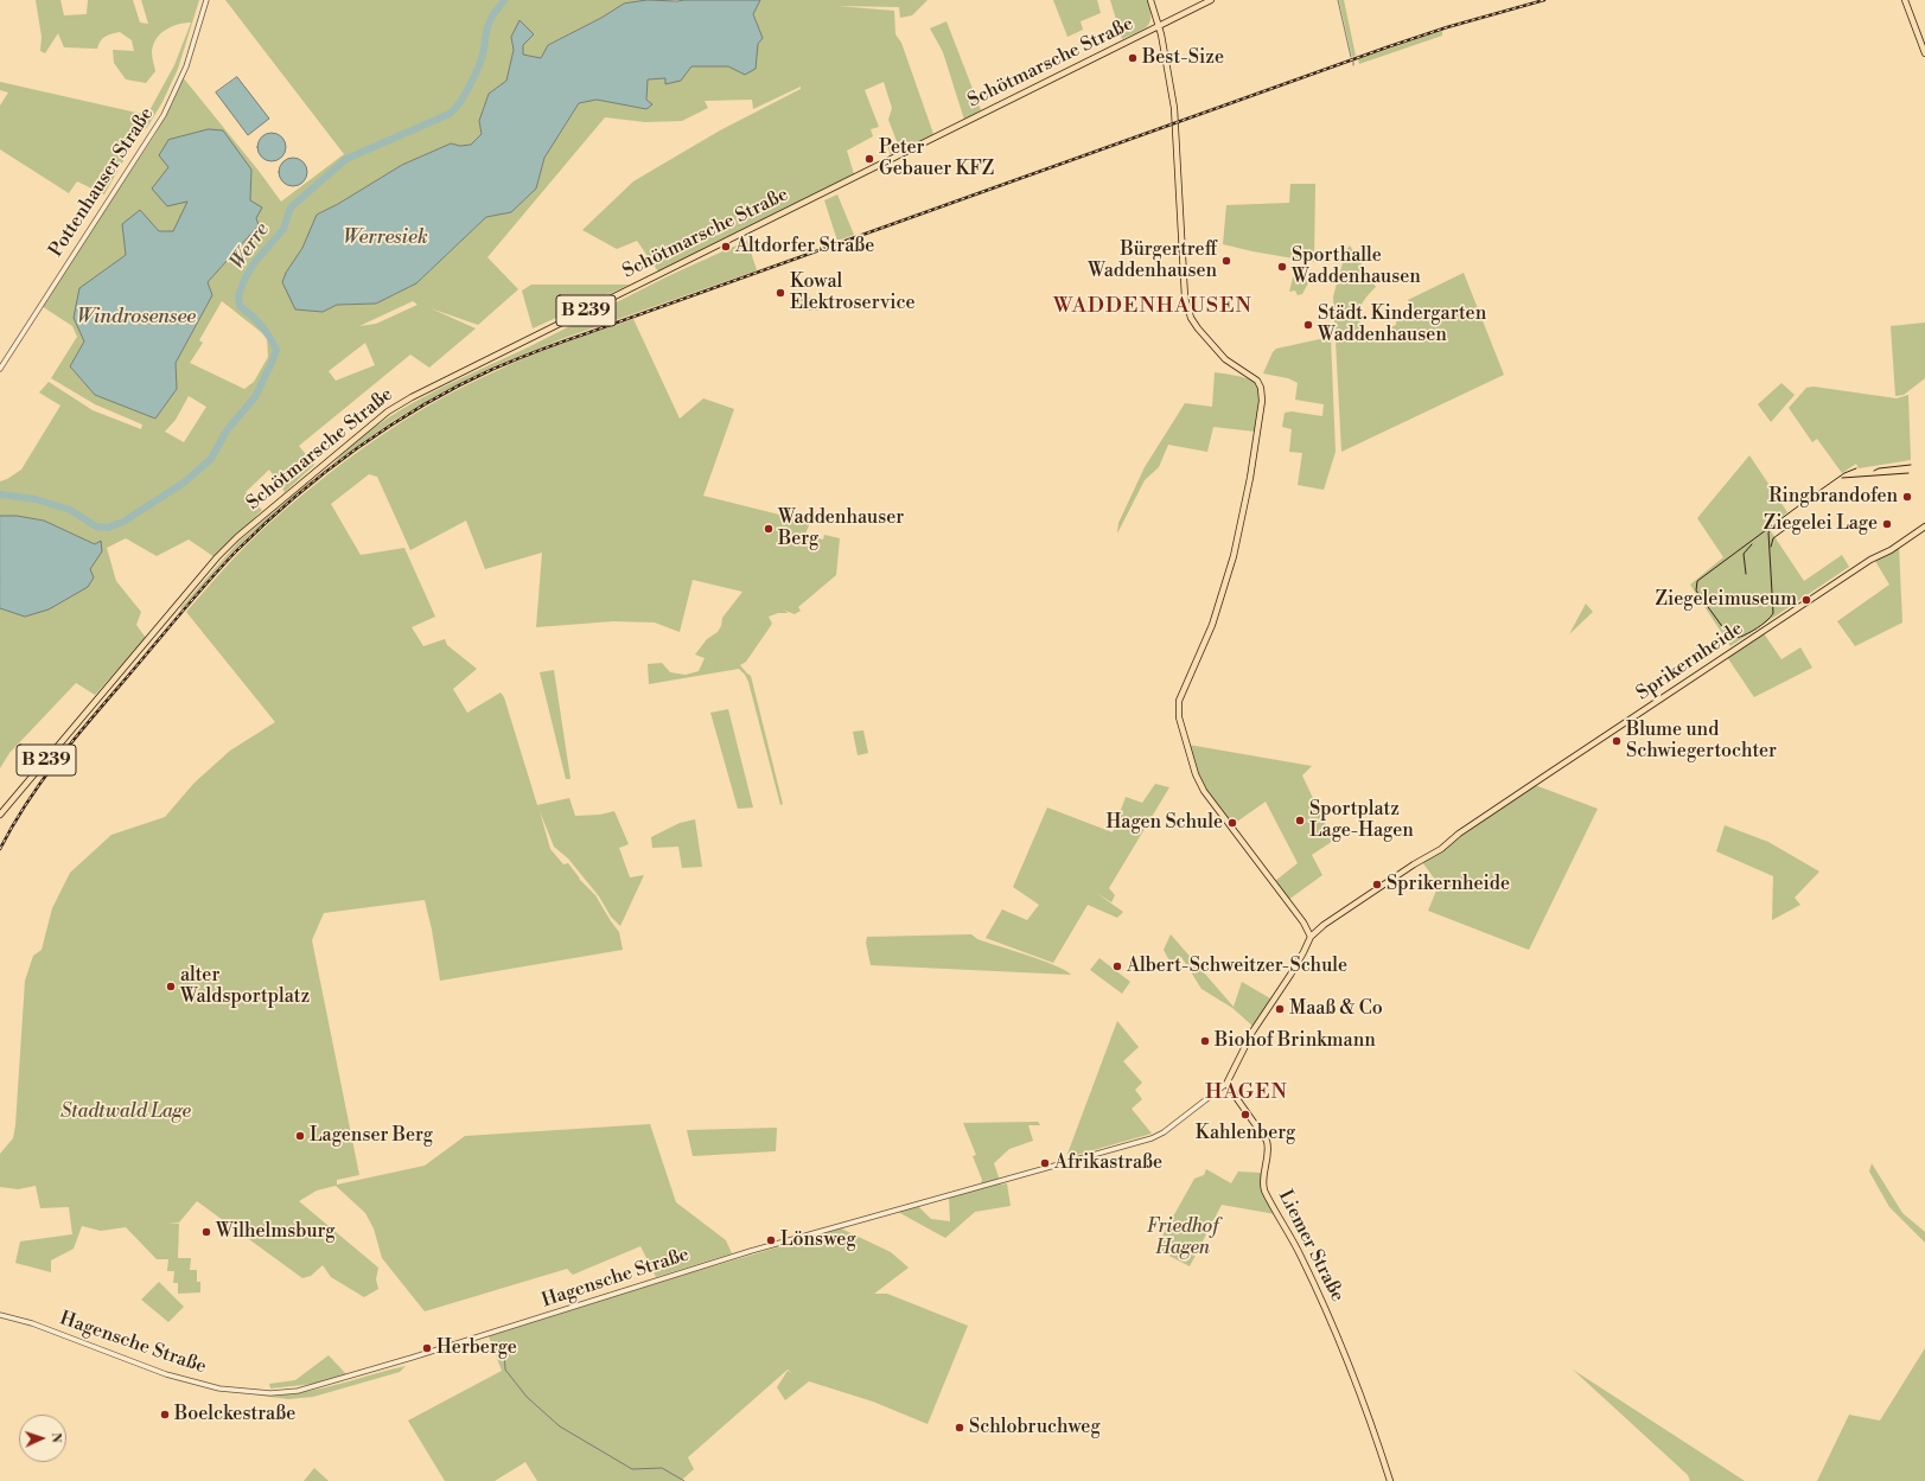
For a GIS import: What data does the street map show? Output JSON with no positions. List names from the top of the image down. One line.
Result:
{"streets":{"main road":["Schötmarsche Straße","B 239","Sprikernheide","Liemer Straße"],"street":["Pottenhauser Straße","Hagensche Straße"]},"crossings":[["Liemer Straße","Hagensche Straße"]],"districts":["WADDENHAUSEN","HAGEN"],"water":["Werresiek","Werre","Windrosensee"],"parks":["Stadtwald Lage","Friedhof Hagen"],"places":["Best-Size","Peter Gebauer KFZ","Altdorfer Straße","Bürgertreff Waddenhausen","Sporthalle Waddenhausen","Kowal Elektroservice","Städt. Kindergarten Waddenhausen","Ringbrandofen","Ziegelei Lage","Waddenhauser Berg","Ziegeleimuseum","Blume und Schwiegertochter","Sportplatz Lage-Hagen","Hagen Schule","Sprikernheide","Albert-Schweitzer-Schule","alter Waldsportplatz","Maaß & Co","Biohof Brinkmann","Kahlenberg","Lagenser Berg","Afrikastraße","Wilhelmsburg","Lönsweg","Herberge","Boelckestraße","Schlobruchweg"],"north":"right"}
